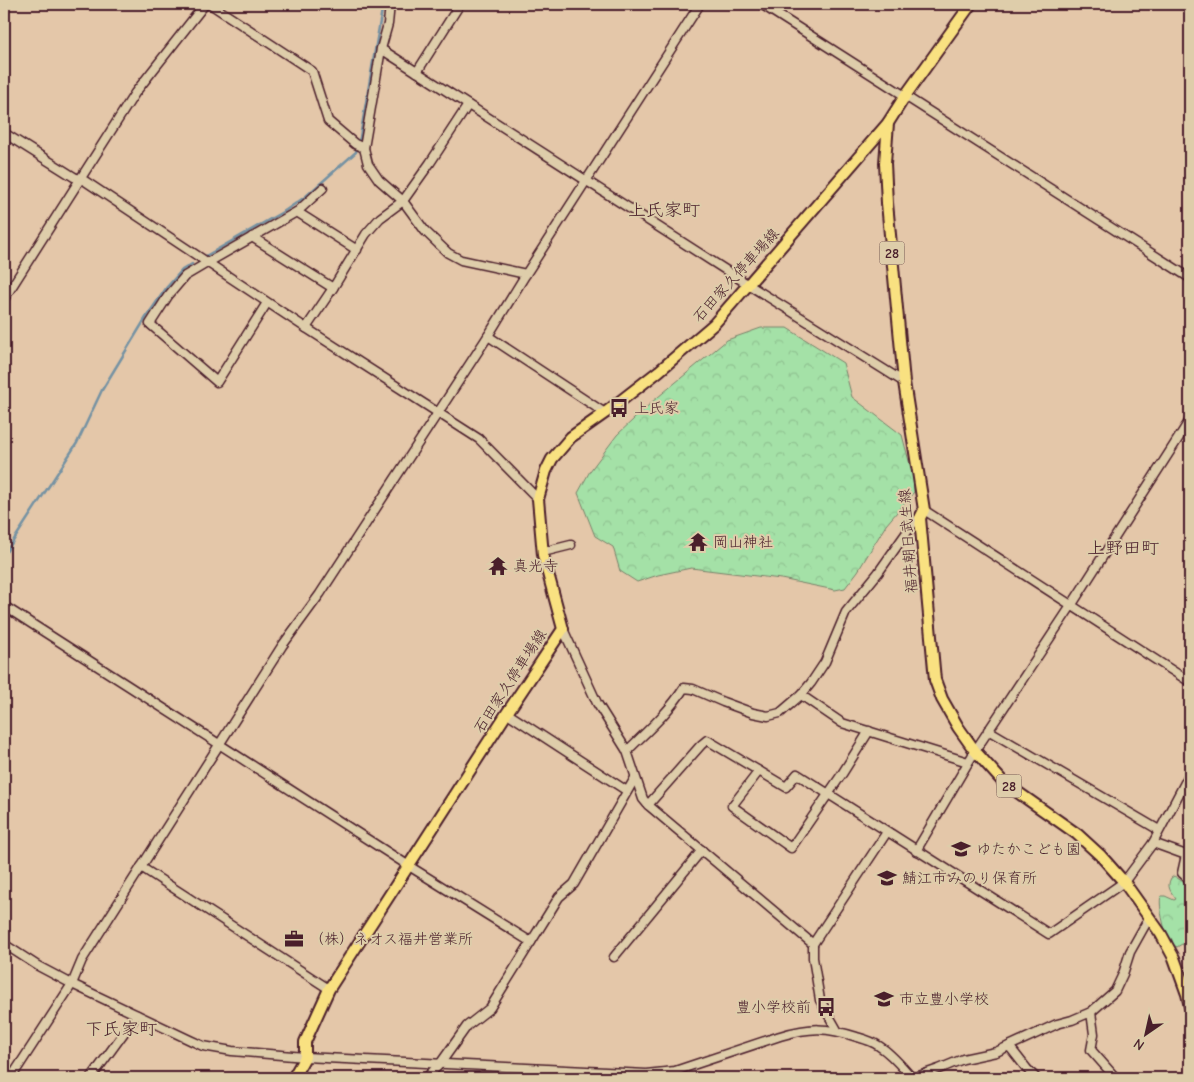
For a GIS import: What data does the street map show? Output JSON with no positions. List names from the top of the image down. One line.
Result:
{"streets":{"main road":["28","石田家久停車場線","福井朝日武生線"]},"crossings":[["石田家久停車場線","福井朝日武生線"]],"districts":["上氏家町","上野田町","下氏家町"],"places":{"bus stop":["上氏家","豊小学校前"],"temple":["岡山神社","真光寺"],"school or university":["ゆたかこども園","鯖江市みのり保育所","市立豊小学校"],"office":["（株）ネオス福井営業所"]},"north":"bottom left"}
